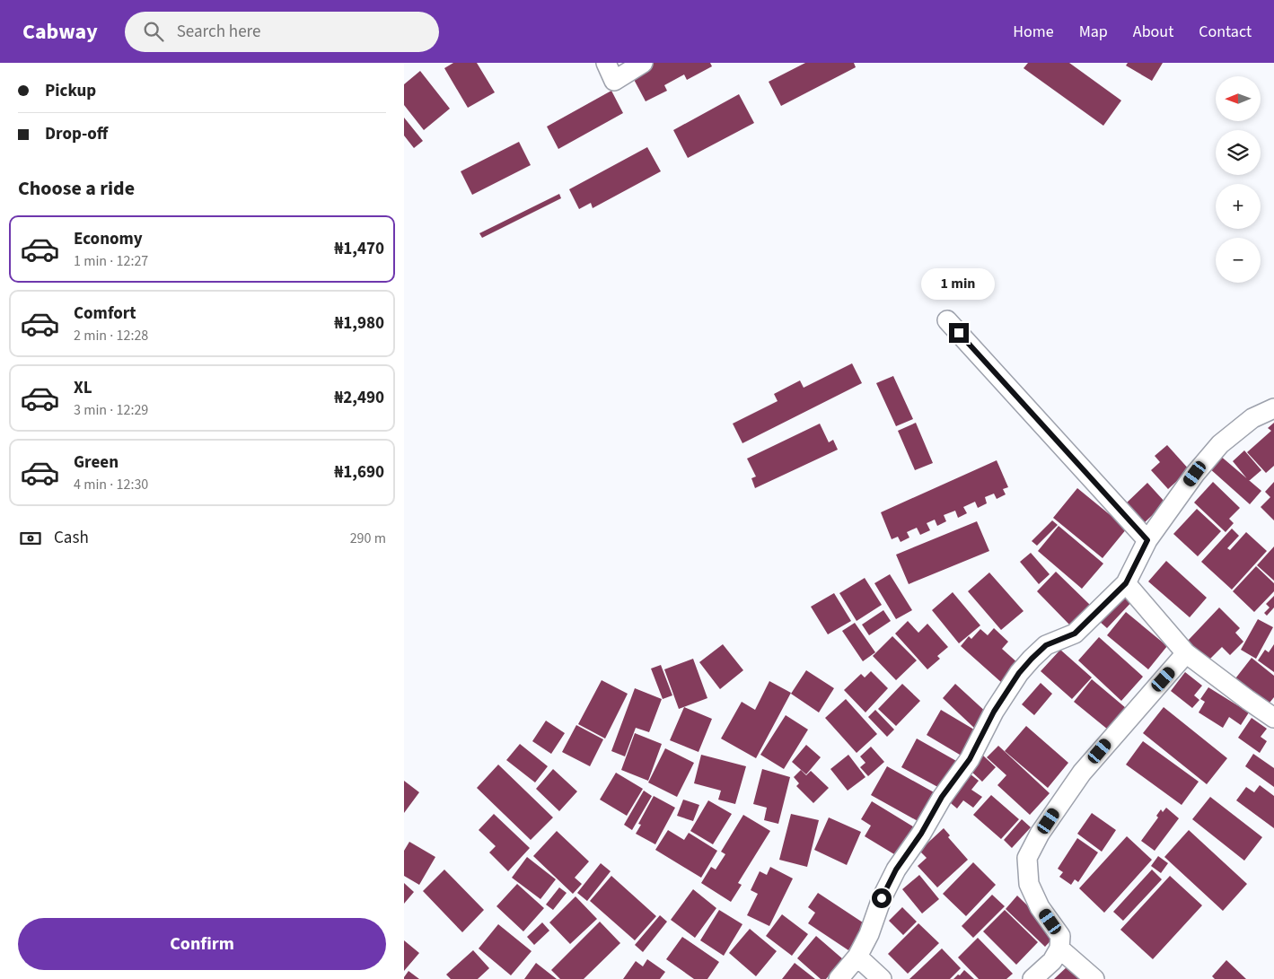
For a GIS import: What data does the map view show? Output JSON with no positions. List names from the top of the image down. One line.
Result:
{"north":"left","page":{"header":"Cabway","search":"Search here","nav":["Home","Map","About","Contact"],"banner":["Pickup","Drop-off"],"map_buttons":["+","−"],"heading":"Choose a ride","list":[{"name":"Economy","note":"1 min · 12:27","value":"₦1,470"},{"name":"Comfort","note":"2 min · 12:28","value":"₦1,980"},{"name":"XL","note":"3 min · 12:29","value":"₦2,490"},{"name":"Green","note":"4 min · 12:30","value":"₦1,690"}],"bubble":"1 min","pay":["Cash","290 m"],"buttons":"Confirm"}}
